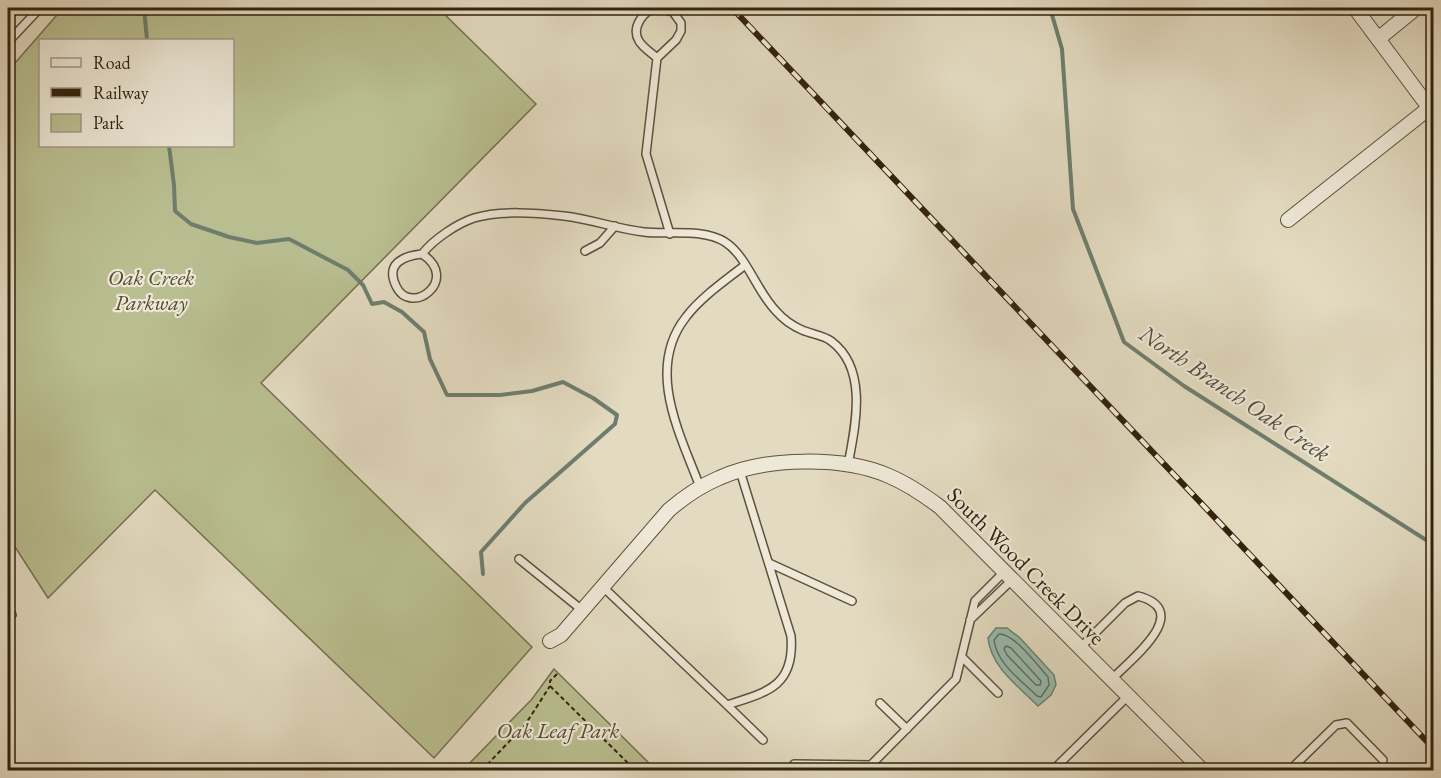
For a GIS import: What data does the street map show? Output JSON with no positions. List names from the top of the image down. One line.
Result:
{"streets":{"street":["South Wood Creek Drive"]},"water":["North Branch Oak Creek"],"parks":["Oak Creek Parkway","Oak Leaf Park"],"legend":["Road","Railway","Park"]}
